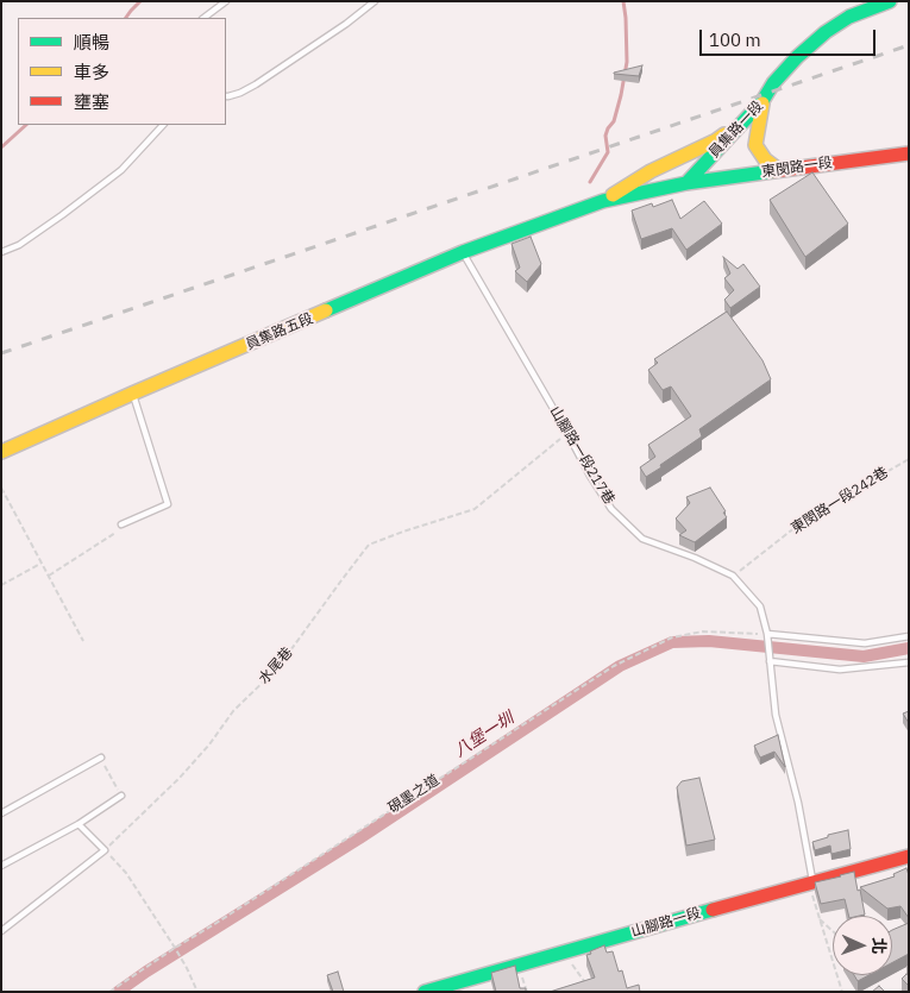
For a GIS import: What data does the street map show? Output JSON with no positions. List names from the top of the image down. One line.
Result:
{"streets":{"main road":["員集路一段","東閔路一段","員集路五段","山腳路一段"],"lane":["山腳路一段217巷"],"path":["東閔路一段242巷","水尾巷","硯墨之道"]},"crossings":[["員集路一段","東閔路一段"],["員集路五段","山腳路一段217巷"],["山腳路一段217巷","東閔路一段242巷"],["山腳路一段217巷","水尾巷"],["山腳路一段217巷","硯墨之道"]],"water":["八堡一圳"],"legend":["順暢","車多","壅塞"],"scale_bar":"100 m","north":"right"}
